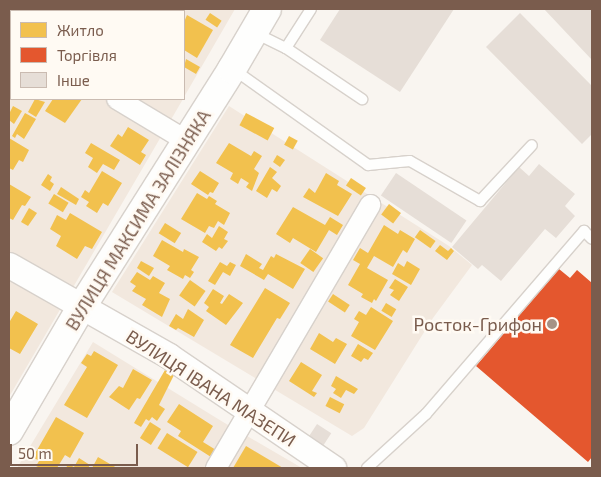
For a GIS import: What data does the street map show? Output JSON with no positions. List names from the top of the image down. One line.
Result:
{"streets":{"main road":["ВУЛИЦЯ МАКСИМА ЗАЛІЗНЯКА"],"street":["ВУЛИЦЯ ІВАНА МАЗЕПИ"]},"crossings":[["ВУЛИЦЯ МАКСИМА ЗАЛІЗНЯКА","ВУЛИЦЯ ІВАНА МАЗЕПИ"]],"places":["Росток-Грифон"],"legend":["Житло","Торгівля","Інше"],"scale_bar":"50 m"}
